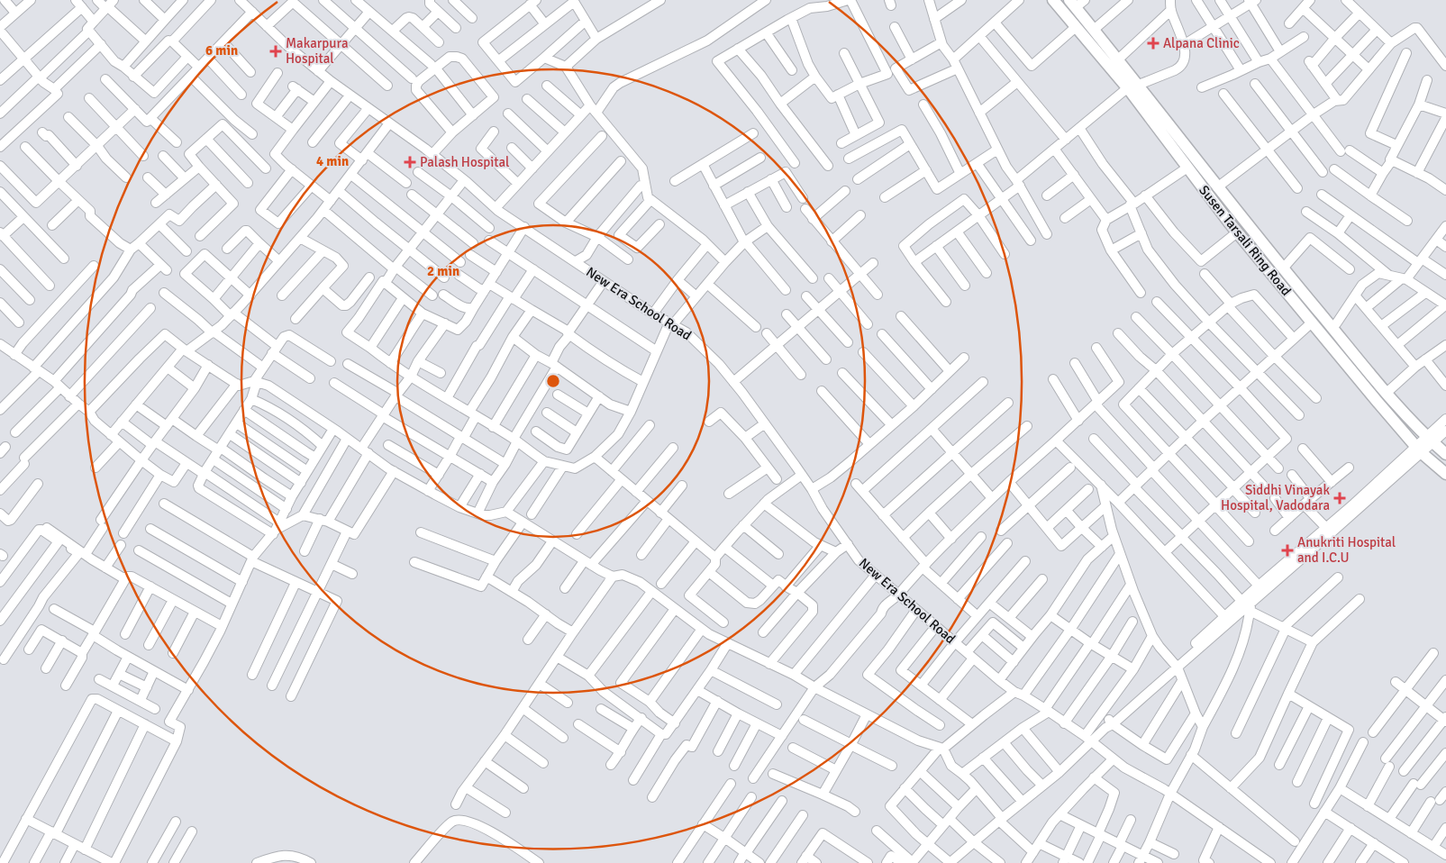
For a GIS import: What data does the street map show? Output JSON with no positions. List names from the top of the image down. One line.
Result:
{"streets":{"main road":["Susen Tarsali Ring Road"],"street":["New Era School Road"]},"places":{"health":["Alpana Clinic","Makarpura Hospital","Palash Hospital","Siddhi Vinayak Hospital, Vadodara","Anukriti Hospital and I.C.U"]},"rings":["6 min","4 min","2 min"]}
